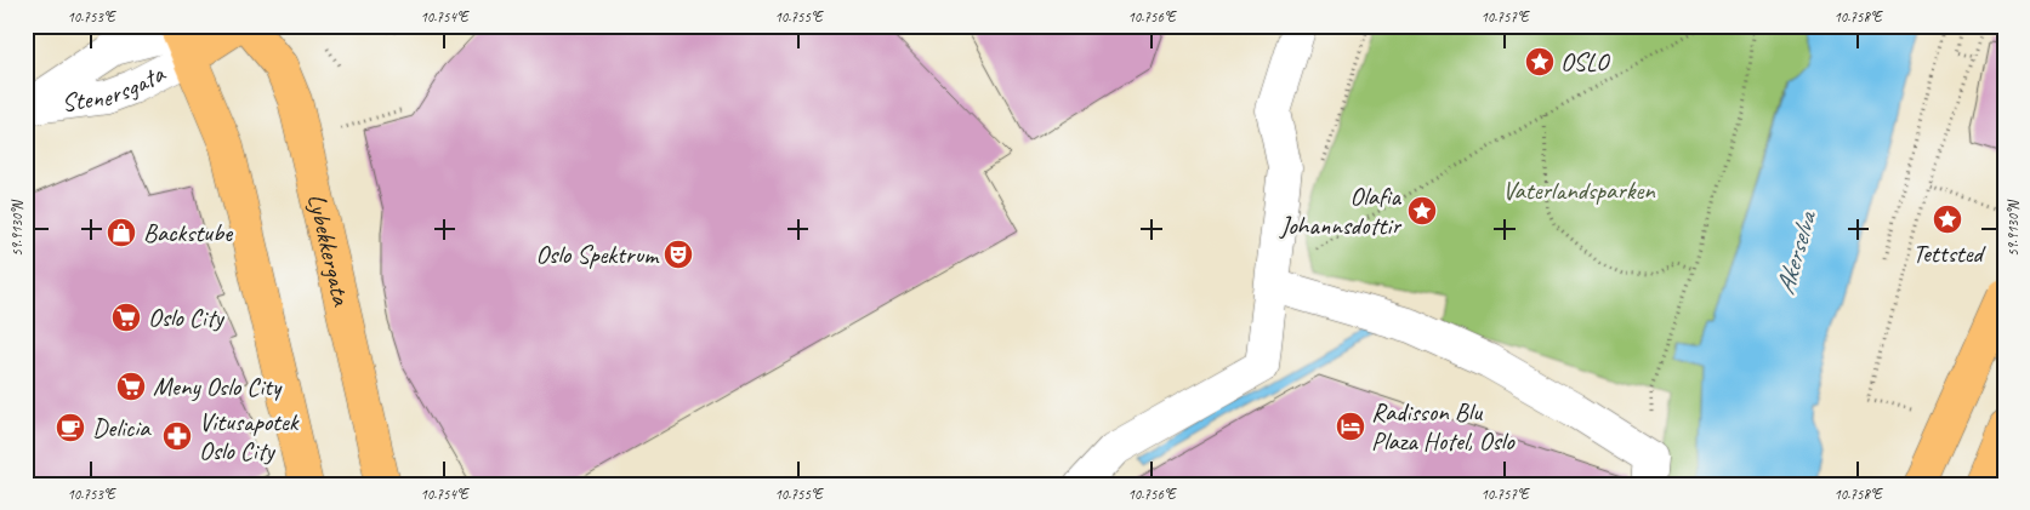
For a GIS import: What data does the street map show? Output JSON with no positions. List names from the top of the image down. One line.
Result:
{"streets":{"main road":["Lybekkergata"],"street":["Stenersgata"]},"water":["Akerselva"],"parks":["Vaterlandsparken"],"places":{"place":["OSLO","Olafia Johannsdottir","Tettsted"],"shop":["Backstube"],"theatre":["Oslo Spektrum"],"supermarket":["Oslo City","Meny Oslo City"],"hotel":["Radisson Blu Plaza Hotel, Oslo"],"cafe":["Delicia"],"pharmacy":["Vitusapotek Oslo City"]},"coordinates":["10.753°E","10.754°E","10.755°E","10.756°E","10.757°E","10.758°E","59.9130°N"]}
